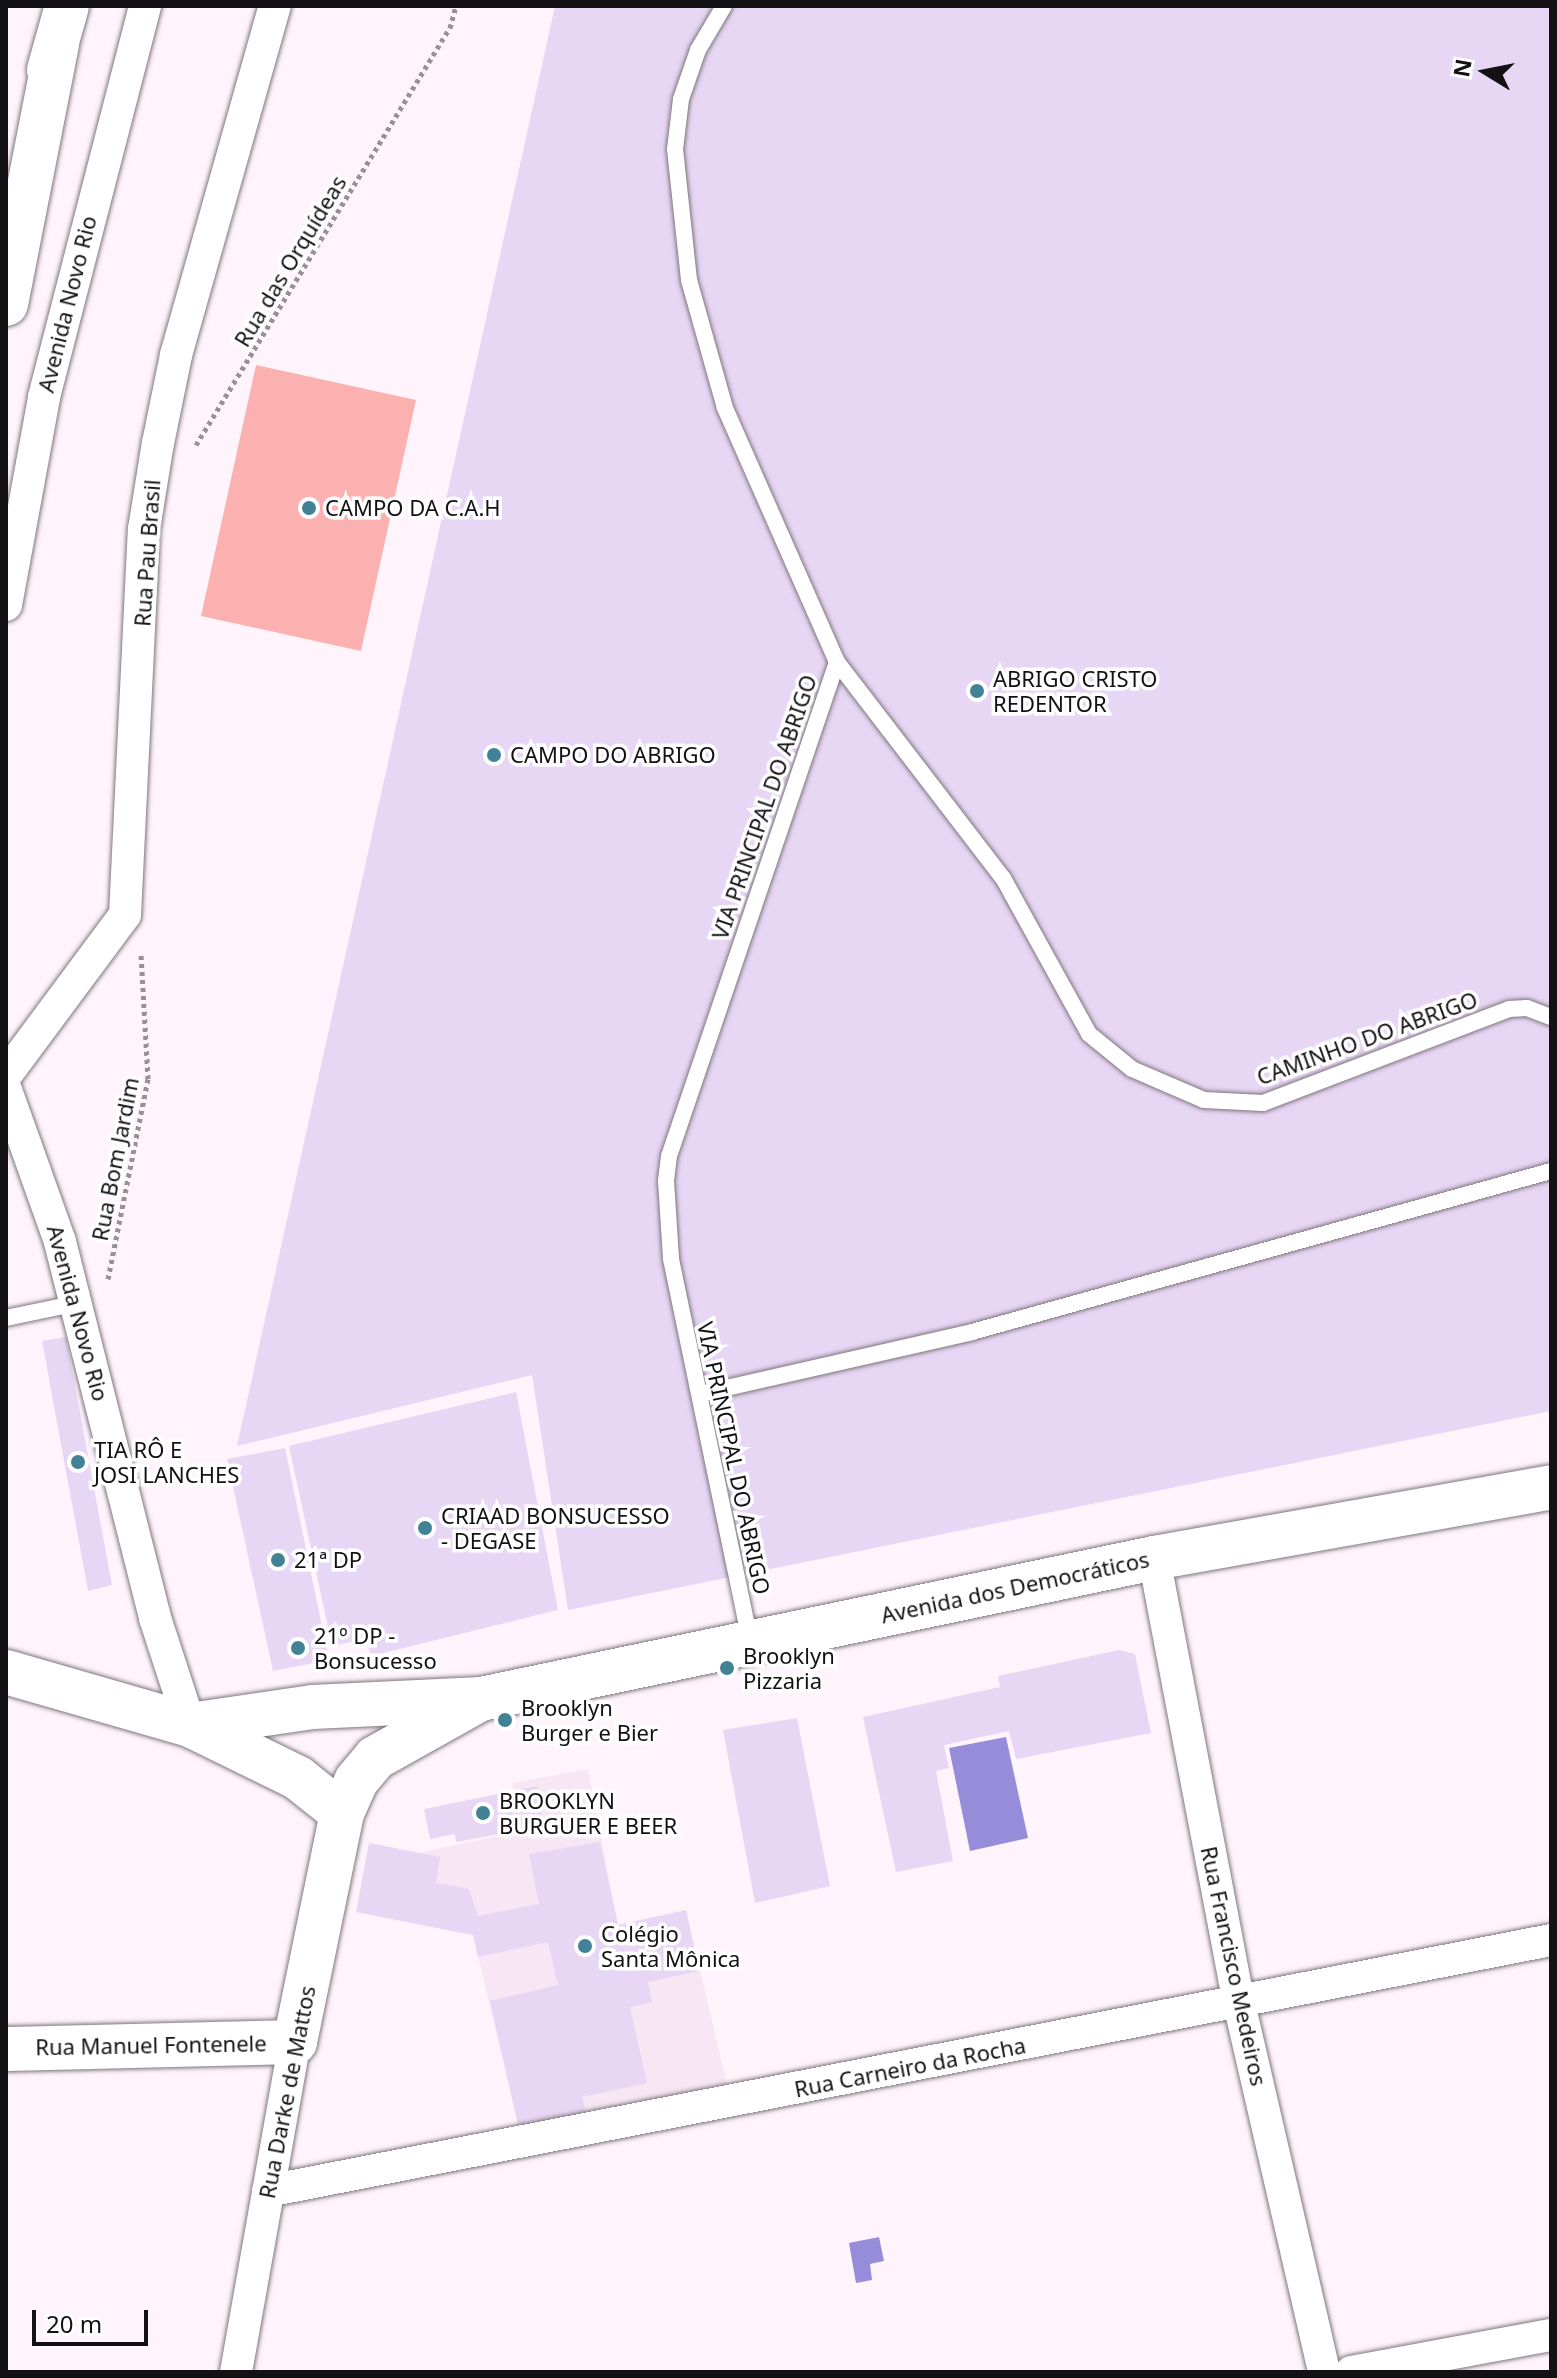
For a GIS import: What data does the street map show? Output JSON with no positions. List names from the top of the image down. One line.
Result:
{"streets":{"main road":["Avenida dos Democráticos","Rua Manuel Fontenele","Rua Darke de Mattos"],"street":["Avenida Novo Rio","Rua Pau Brasil","Rua Francisco Medeiros","Rua Carneiro da Rocha"],"lane":["VIA PRINCIPAL DO ABRIGO","CAMINHO DO ABRIGO"],"path":["Rua das Orquídeas","Rua Bom Jardim"]},"crossings":[["Avenida Novo Rio","Avenida dos Democráticos"],["Rua Pau Brasil","Rua Bom Jardim"],["VIA PRINCIPAL DO ABRIGO","CAMINHO DO ABRIGO"],["VIA PRINCIPAL DO ABRIGO","Avenida dos Democráticos"],["Avenida dos Democráticos","Rua Francisco Medeiros"],["Avenida dos Democráticos","Rua Darke de Mattos"],["Rua Francisco Medeiros","Rua Carneiro da Rocha"],["Rua Manuel Fontenele","Rua Darke de Mattos"],["Rua Carneiro da Rocha","Rua Darke de Mattos"]],"places":["CAMPO DA C.A.H","ABRIGO CRISTO REDENTOR","CAMPO DO ABRIGO","TIA RÔ E JOSI LANCHES","CRIAAD BONSUCESSO - DEGASE","21ª DP","21º DP - Bonsucesso","Brooklyn Pizzaria","Brooklyn Burger e Bier","BROOKLYN BURGUER E BEER","Colégio Santa Mônica"],"scale_bar":"20 m","north":"left"}
